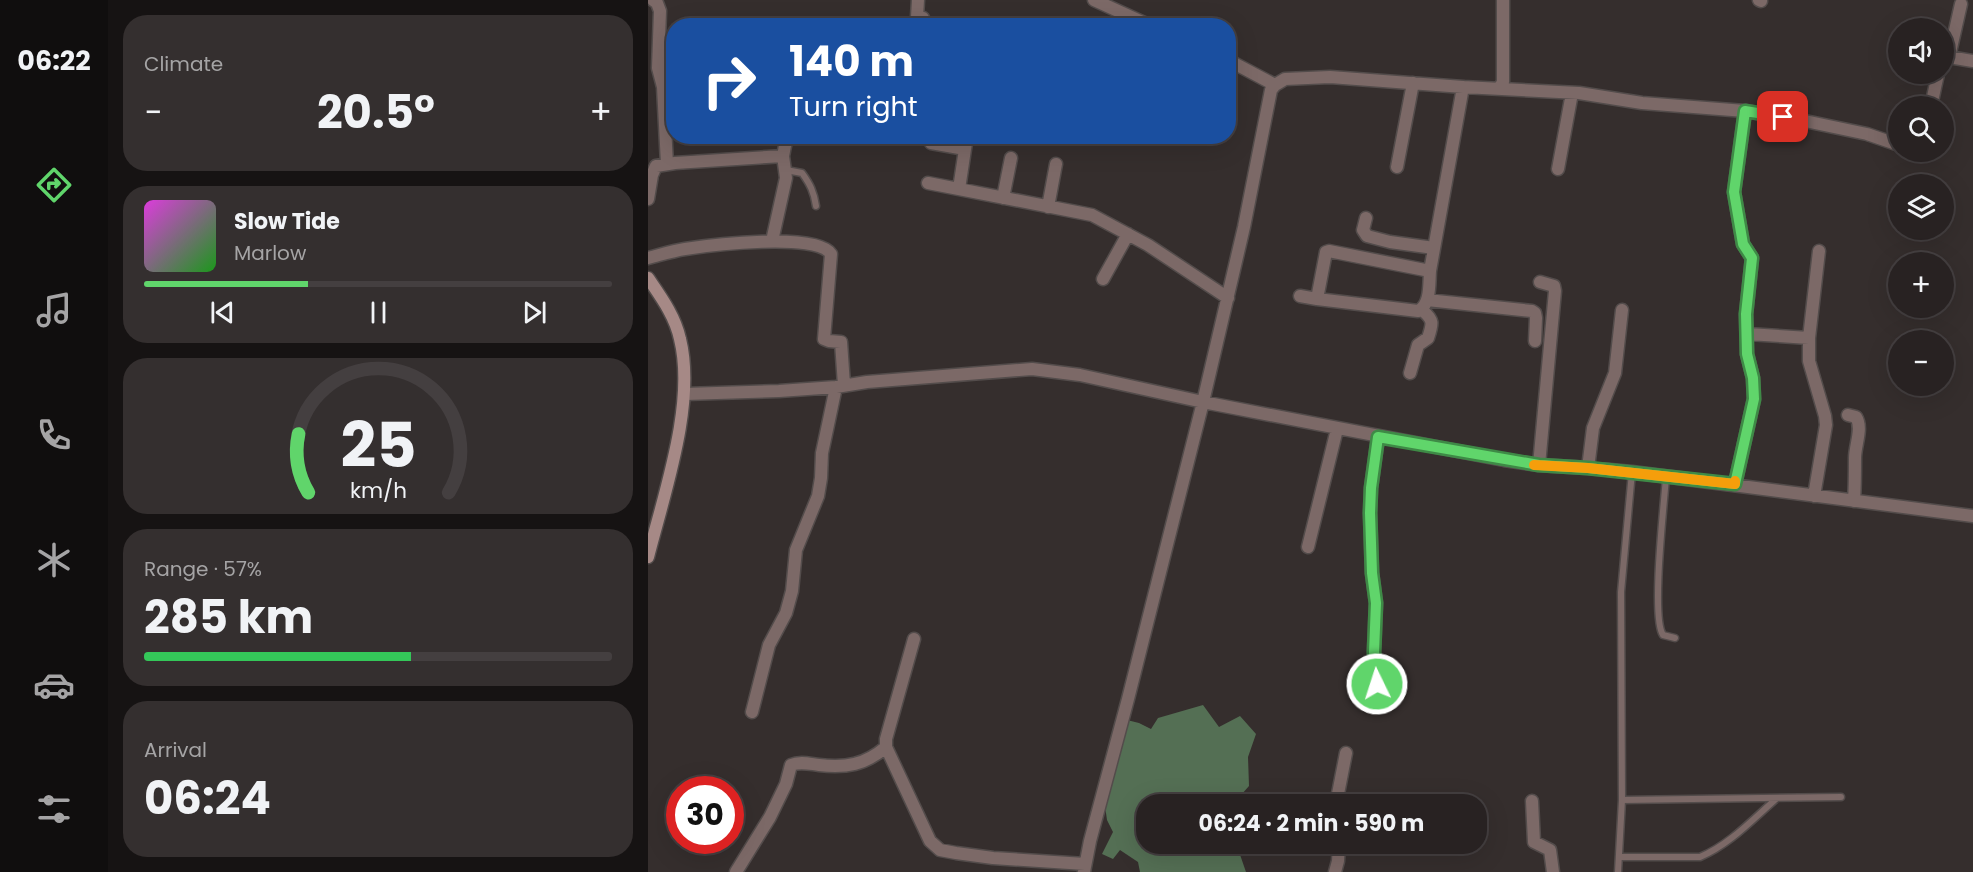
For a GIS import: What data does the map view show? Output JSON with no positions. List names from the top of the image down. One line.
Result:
{"page":{"tabs":"06:22","tile":["Climate",["Range · 57%","285 km"],["Arrival","06:24"]],"map_buttons":["+","−"],"turn":["140 m","Turn right"],"heat":["−","20.5°","+"],"song":["Slow Tide","Marlow"],"limit":"30","trip":"06:24 · 2 min · 590 m","gauge":["25","km/h"]}}
